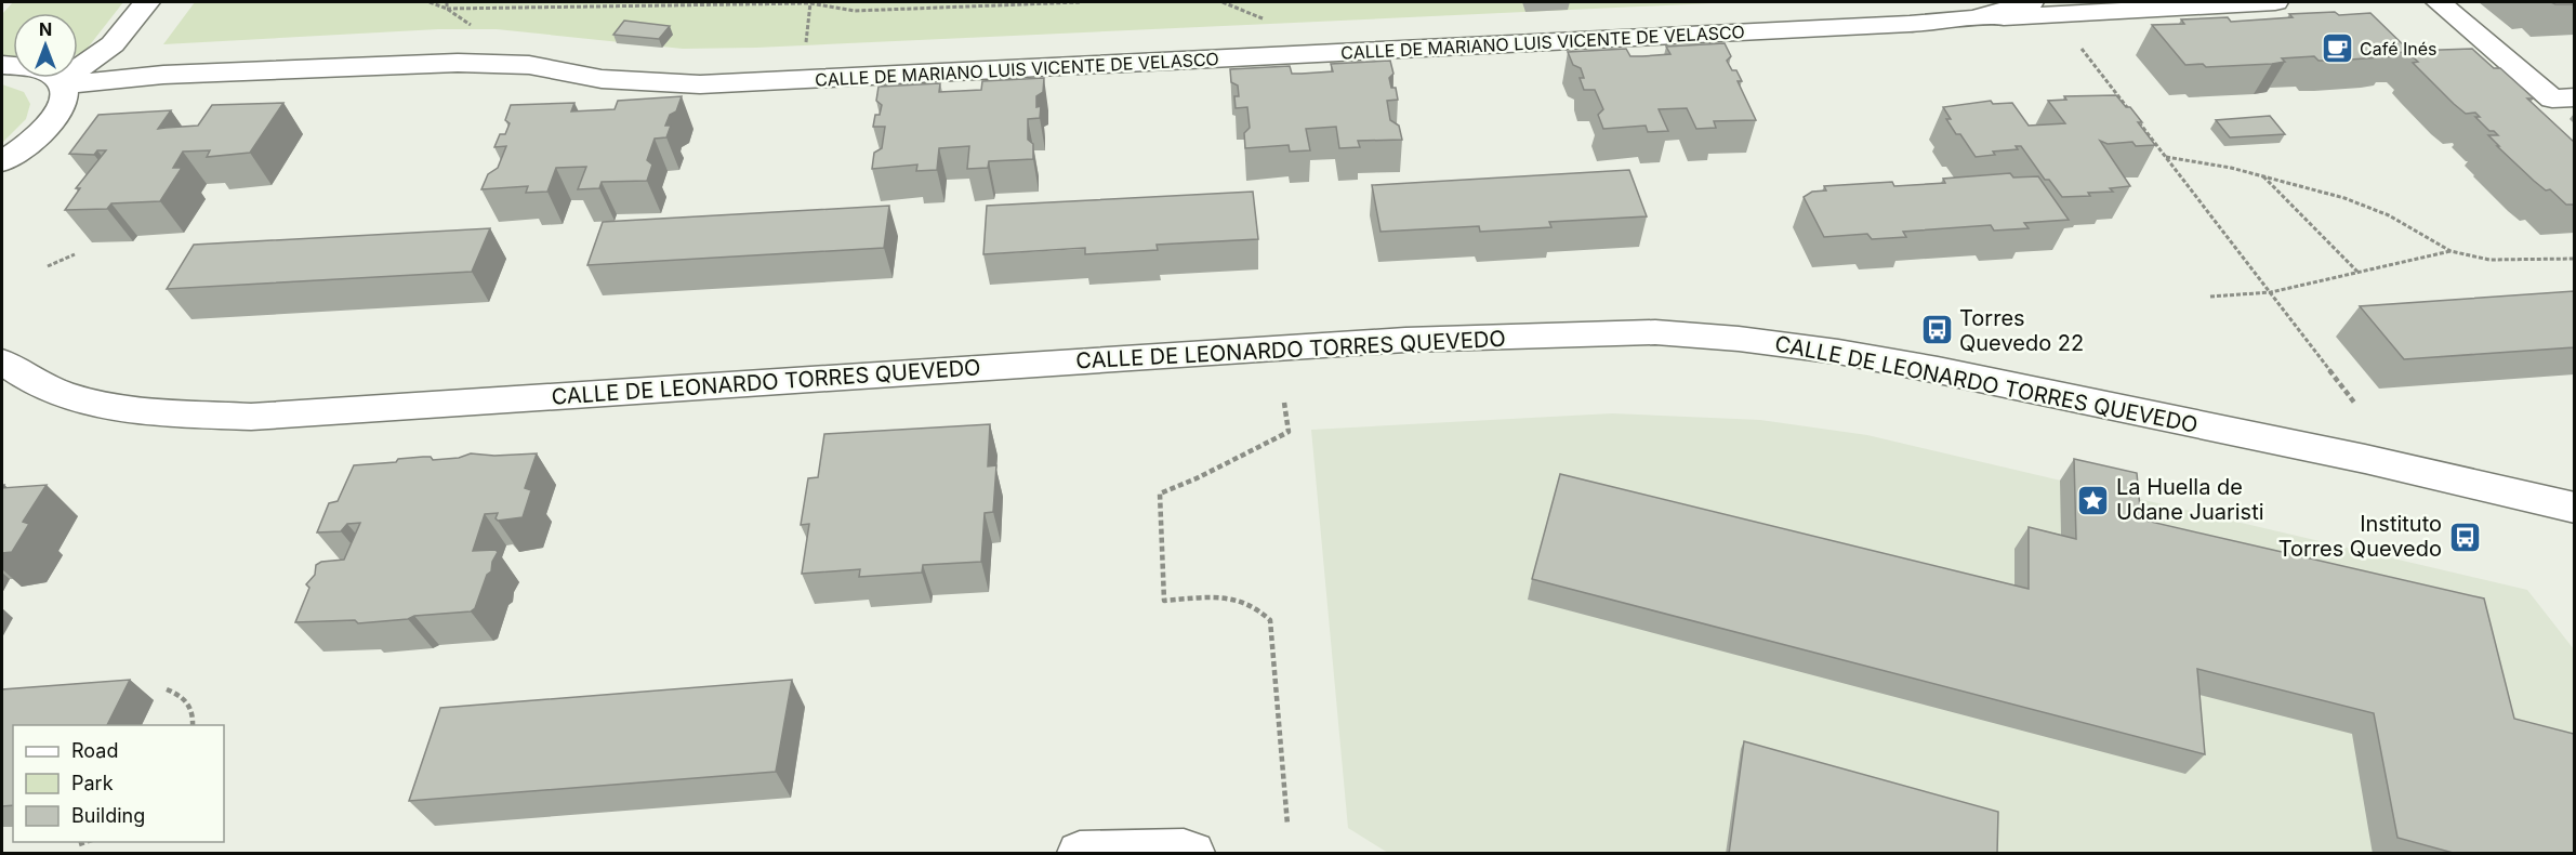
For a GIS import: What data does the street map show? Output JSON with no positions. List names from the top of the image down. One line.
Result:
{"streets":{"street":["CALLE DE MARIANO LUIS VICENTE DE VELASCO","CALLE DE LEONARDO TORRES QUEVEDO"]},"places":{"cafe":["Café Inés"],"bus stop":["Torres Quevedo 22","Instituto Torres Quevedo"],"place":["La Huella de Udane Juaristi"]},"legend":["Road","Park","Building"],"north":"top"}
